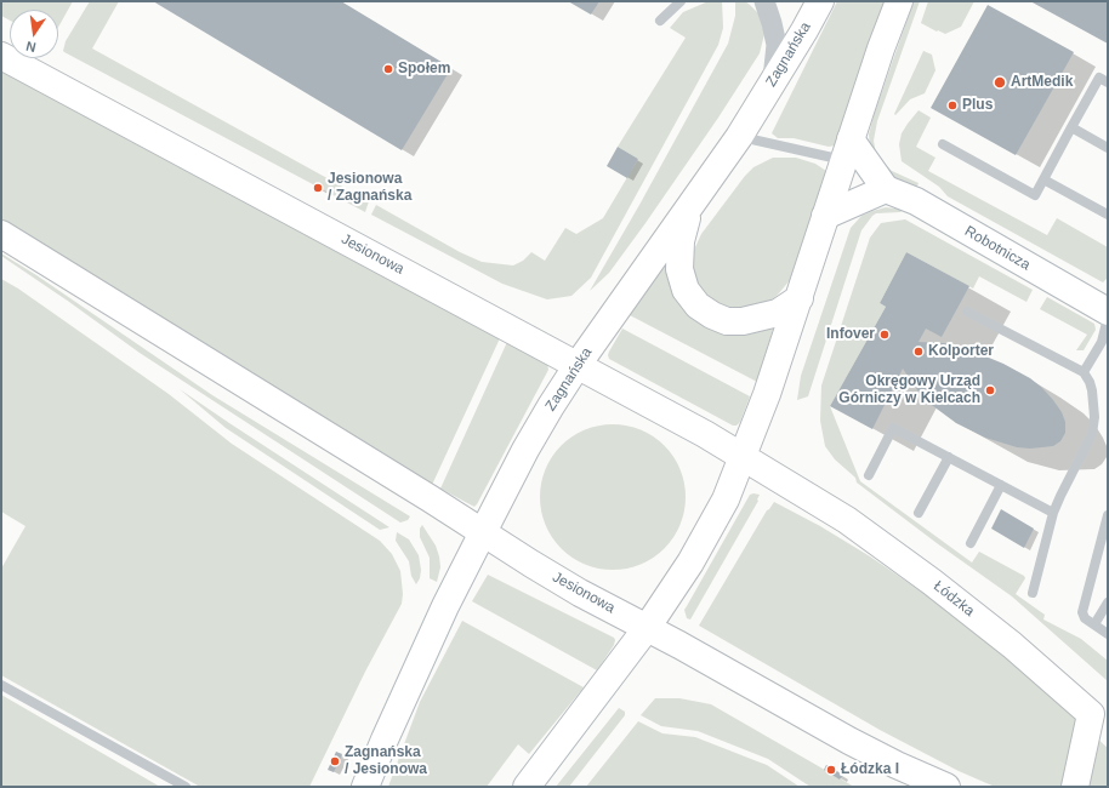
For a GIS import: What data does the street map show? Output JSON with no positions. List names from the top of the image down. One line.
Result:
{"streets":{"main road":["Zagnańska","Robotnicza","Jesionowa","Łódzka"]},"crossings":[["Zagnańska","Jesionowa"],["Jesionowa","Łódzka"]],"places":["Społem","ArtMedik","Plus","Jesionowa / Zagnańska","Infover","Kolporter","Okręgowy Urząd Górniczy w Kielcach","Zagnańska / Jesionowa","Łódzka I"],"north":"bottom"}
